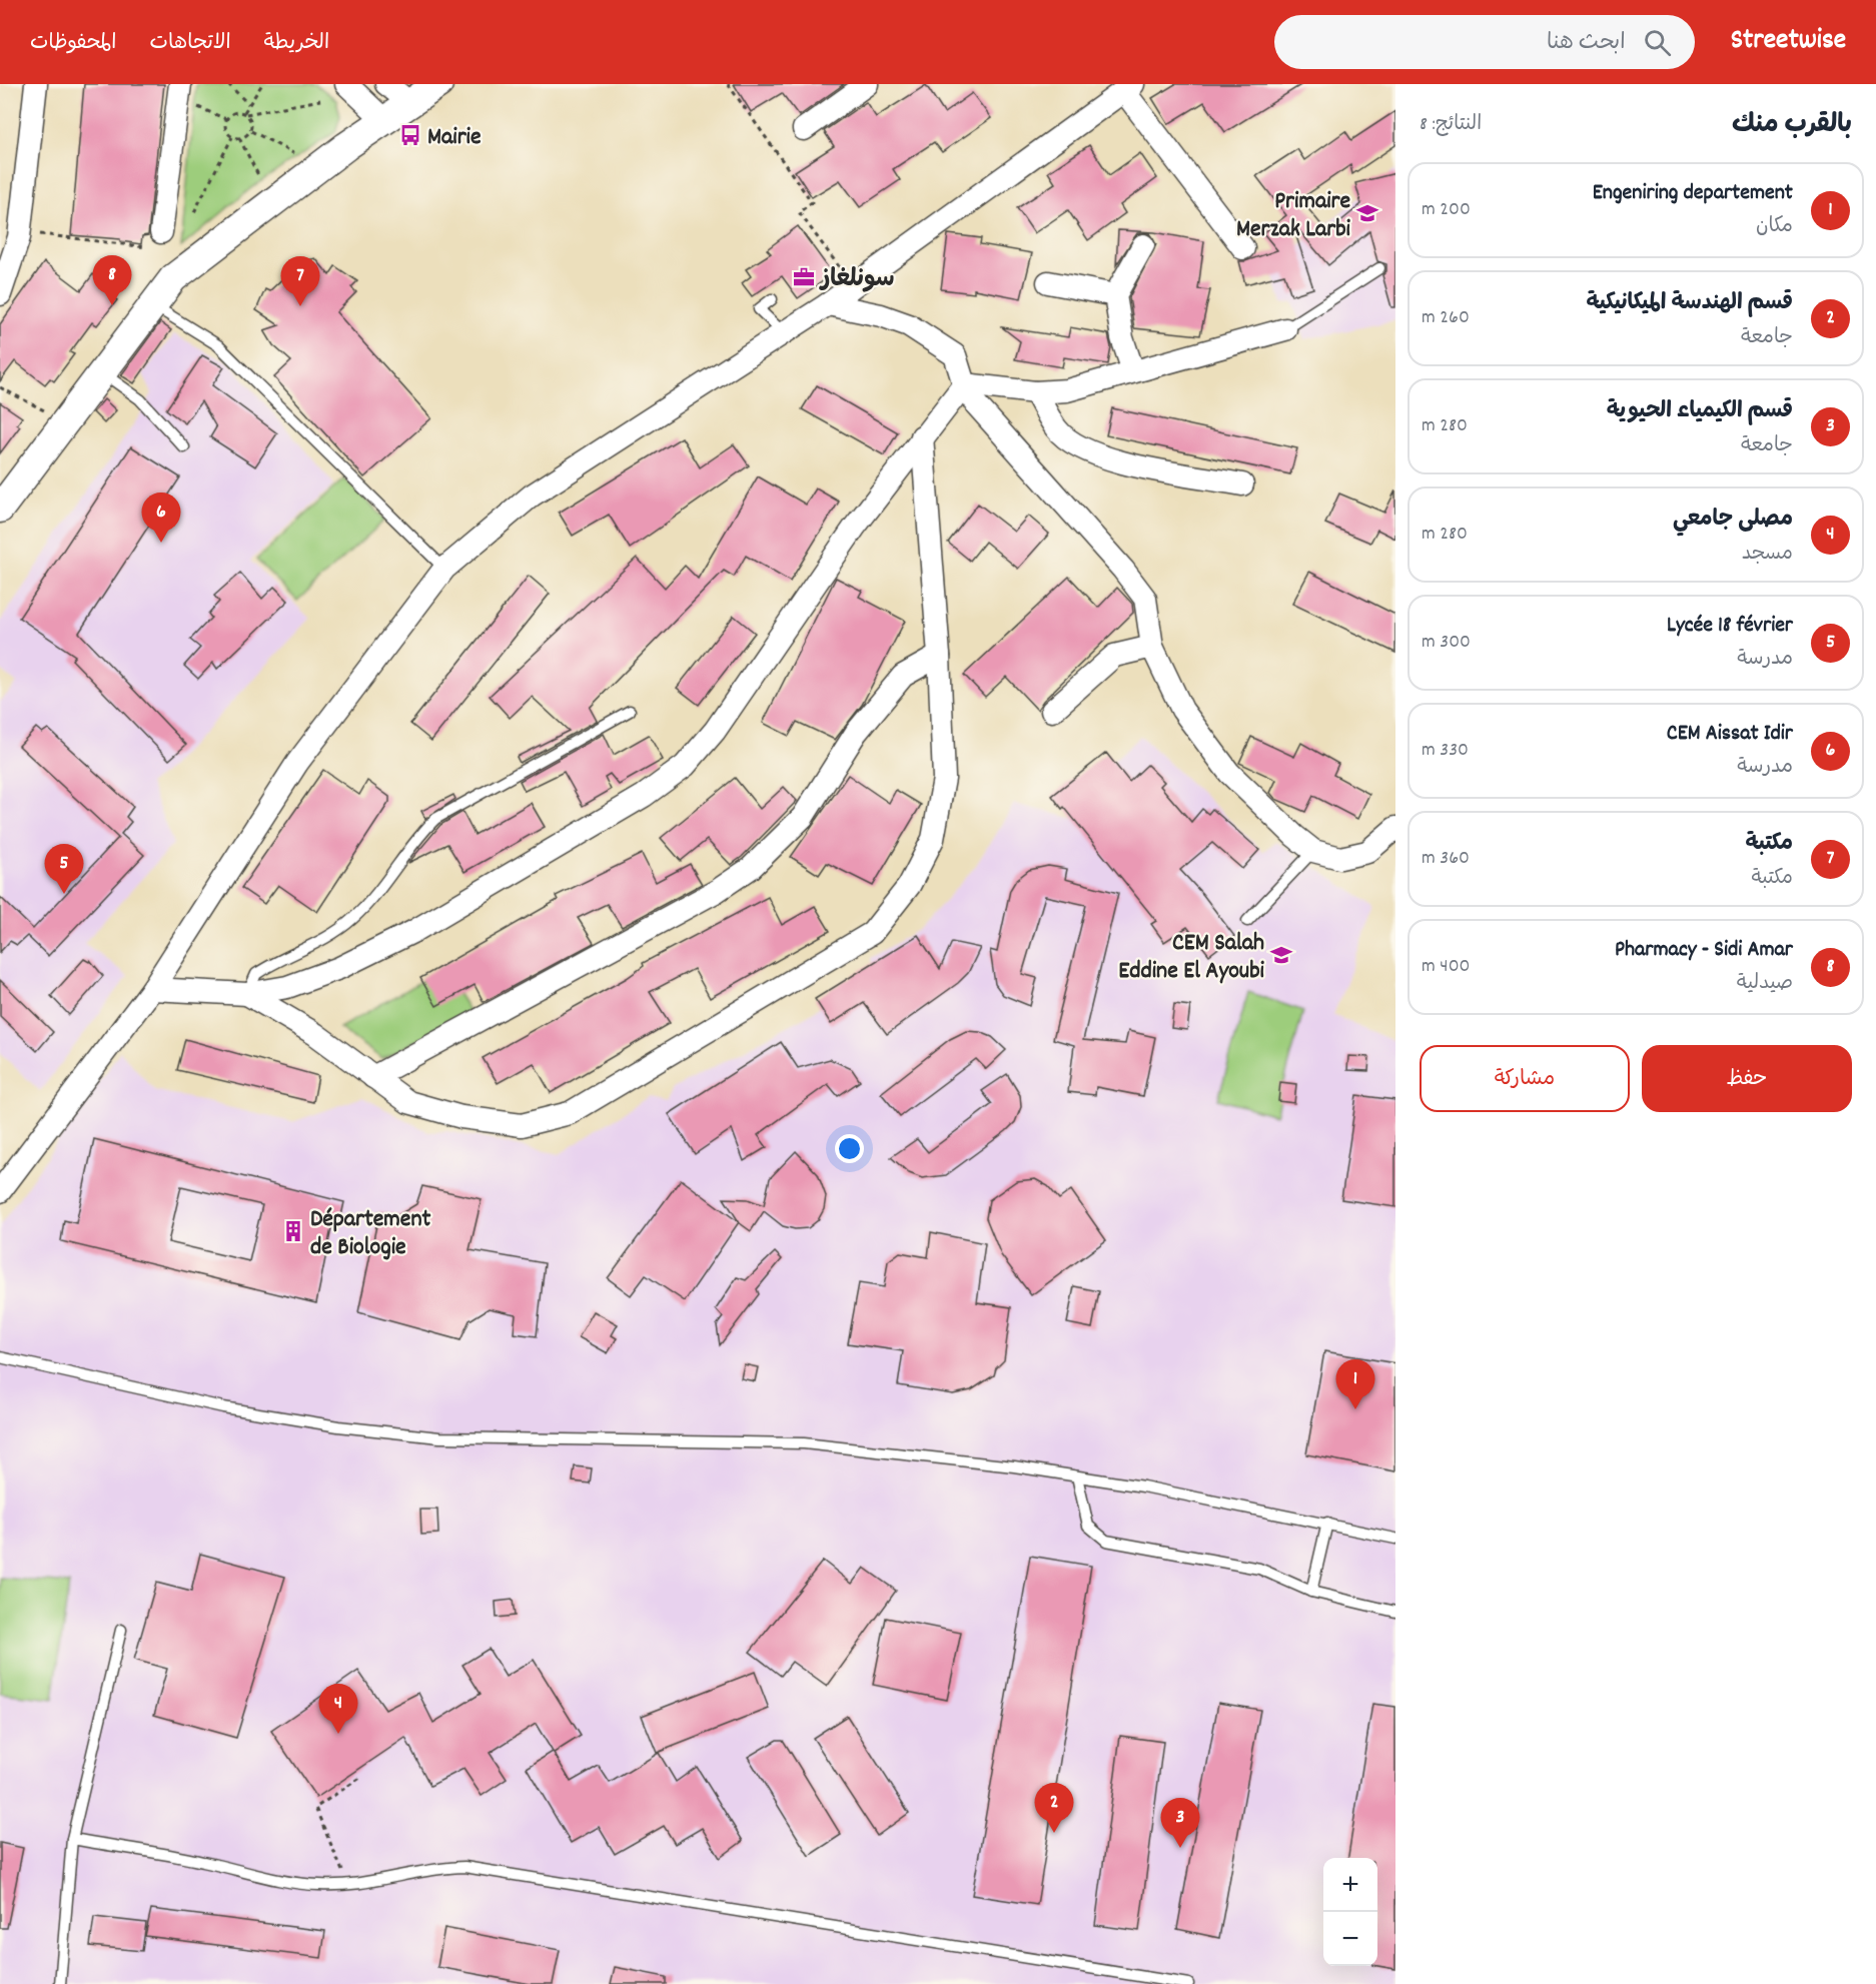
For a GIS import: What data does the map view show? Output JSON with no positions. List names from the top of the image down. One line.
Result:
{"places":{"bus stop":["Mairie"],"school or university":["Primaire Merzak Larbi","CEM Salah Eddine El Ayoubi"],"office":["سونلغاز"],"building":["Département de Biologie"]},"page":{"header":"Streetwise","search":"ابحث هنا","nav":["الخريطة","الاتجاهات","المحفوظات"],"heading":["بالقرب منك","النتائج: 8"],"list":[{"mark":"1","name":"Engeniring departement","note":"مكان","value":"200 m"},{"mark":"2","name":"قسم الهندسة الميكانيكية","note":"جامعة","value":"260 m"},{"mark":"3","name":"قسم الكيمياء الحيوية","note":"جامعة","value":"280 m"},{"mark":"4","name":"مصلى جامعي","note":"مسجد","value":"280 m"},{"mark":"5","name":"Lycée 18 février","note":"مدرسة","value":"300 m"},{"mark":"6","name":"CEM Aissat Idir","note":"مدرسة","value":"330 m"},{"mark":"7","name":"مكتبة","note":"مكتبة","value":"360 m"},{"mark":"8","name":"Pharmacy - Sidi Amar","note":"صيدلية","value":"400 m"}],"pins":["8","7","6","5","1","4","2","3"],"buttons":["حفظ","مشاركة"],"map_buttons":["+","−"]}}
